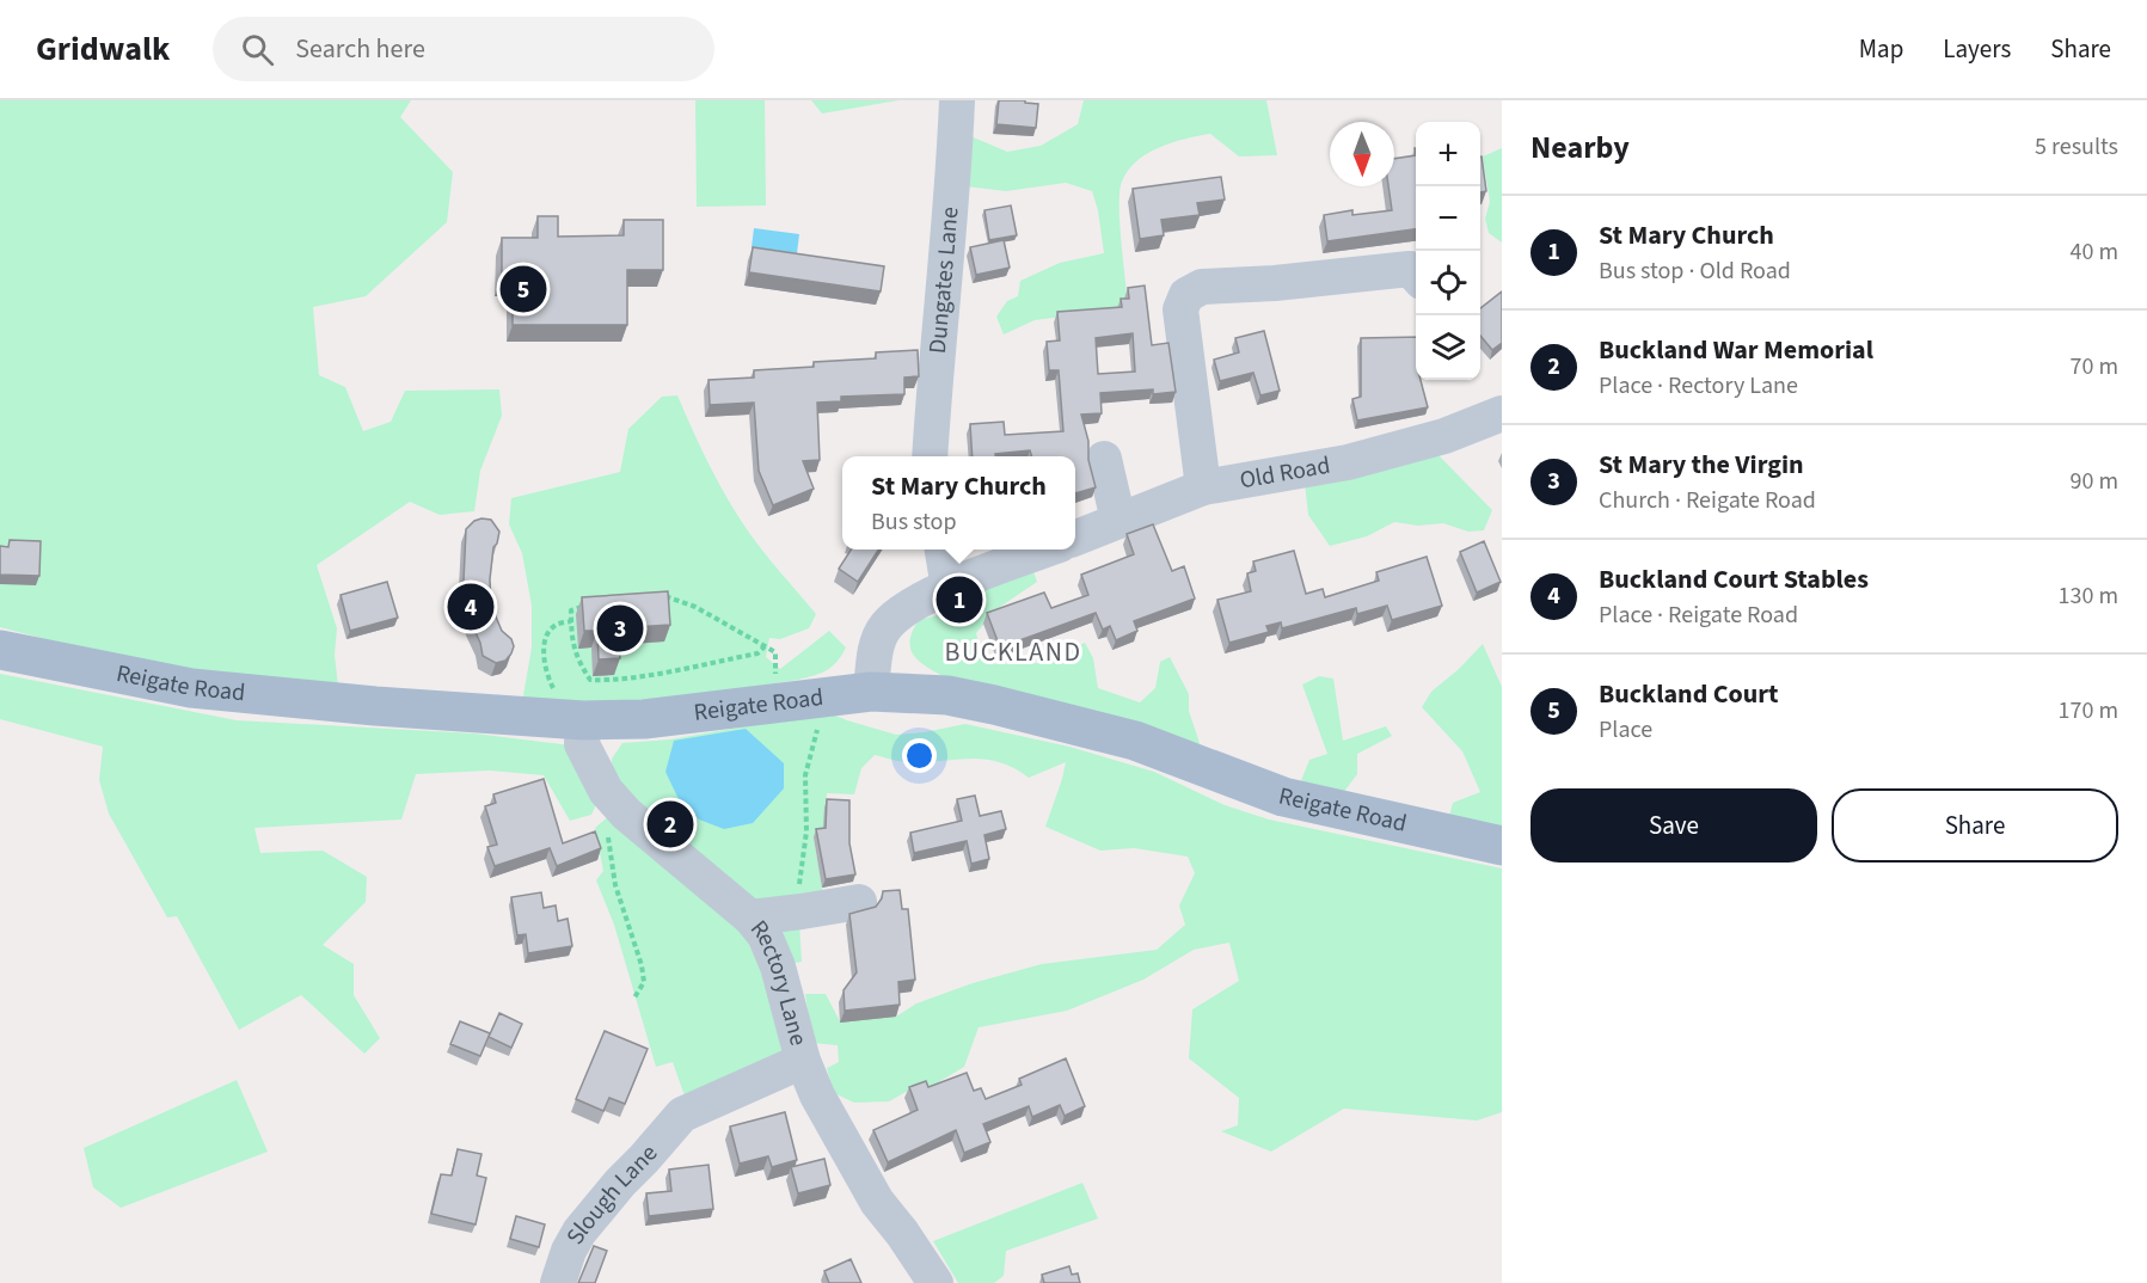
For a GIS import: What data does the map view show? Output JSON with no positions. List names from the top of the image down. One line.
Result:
{"streets":{"main road":["Reigate Road"],"street":["Dungates Lane","Old Road","Rectory Lane","Slough Lane"]},"crossings":[["Reigate Road","Rectory Lane"],["Rectory Lane","Slough Lane"]],"districts":["BUCKLAND"],"north":"bottom","page":{"header":"Gridwalk","search":"Search here","nav":["Map","Layers","Share"],"heading":["Nearby","5 results"],"map_buttons":["+","−"],"list":[{"mark":"1","name":"St Mary Church","note":"Bus stop · Old Road","value":"40 m"},{"mark":"2","name":"Buckland War Memorial","note":"Place · Rectory Lane","value":"70 m"},{"mark":"3","name":"St Mary the Virgin","note":"Church · Reigate Road","value":"90 m"},{"mark":"4","name":"Buckland Court Stables","note":"Place · Reigate Road","value":"130 m"},{"mark":"5","name":"Buckland Court","note":"Place","value":"170 m"}],"pins":["5","1","4","3","2"],"popup":["St Mary Church","Bus stop"],"buttons":["Save","Share"]}}
